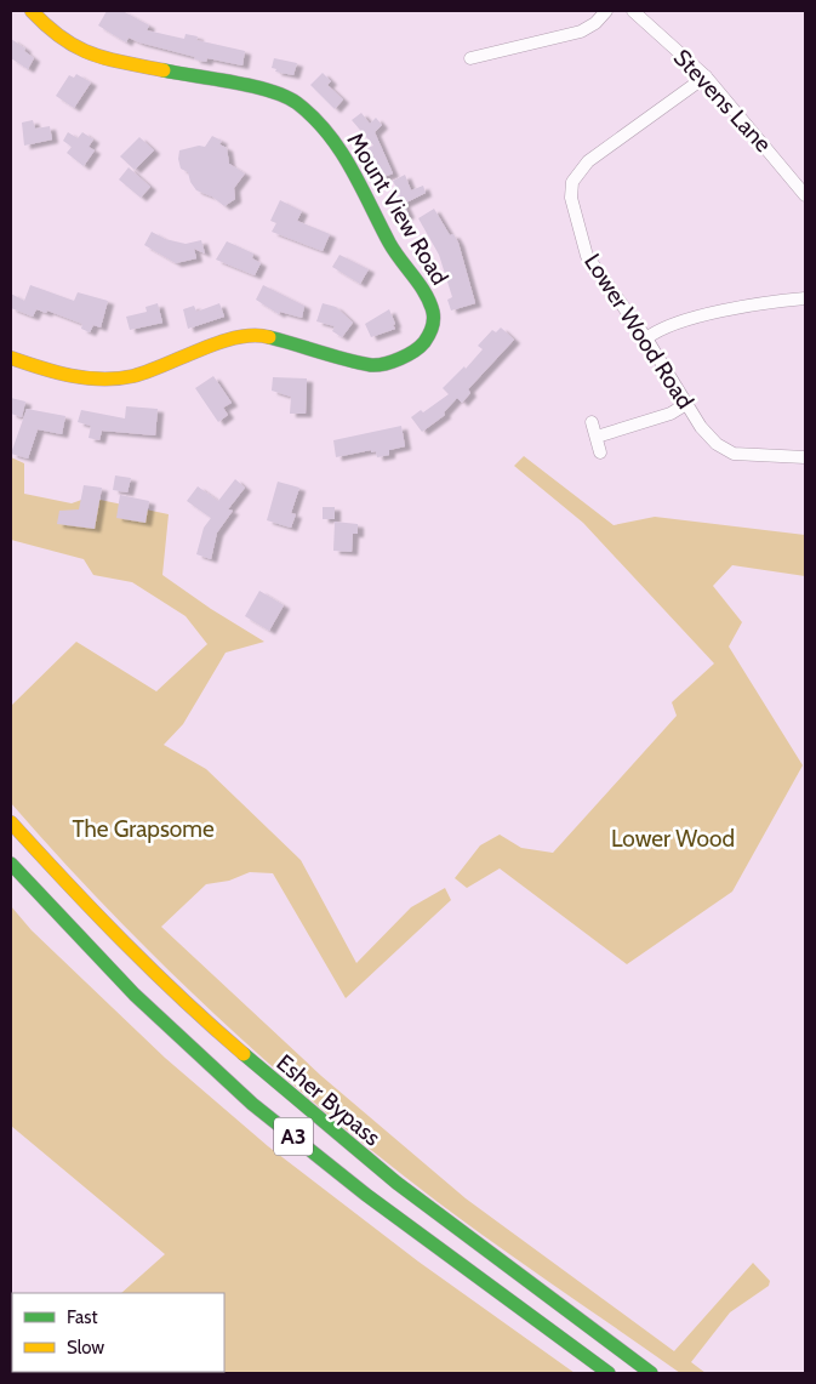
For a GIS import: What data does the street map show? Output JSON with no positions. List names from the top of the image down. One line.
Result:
{"streets":{"main road":["Mount View Road","Esher Bypass","A3"],"street":["Stevens Lane","Lower Wood Road"]},"crossings":[["Stevens Lane","Lower Wood Road"]],"parks":["The Grapsome","Lower Wood"],"legend":["Fast","Slow"]}
